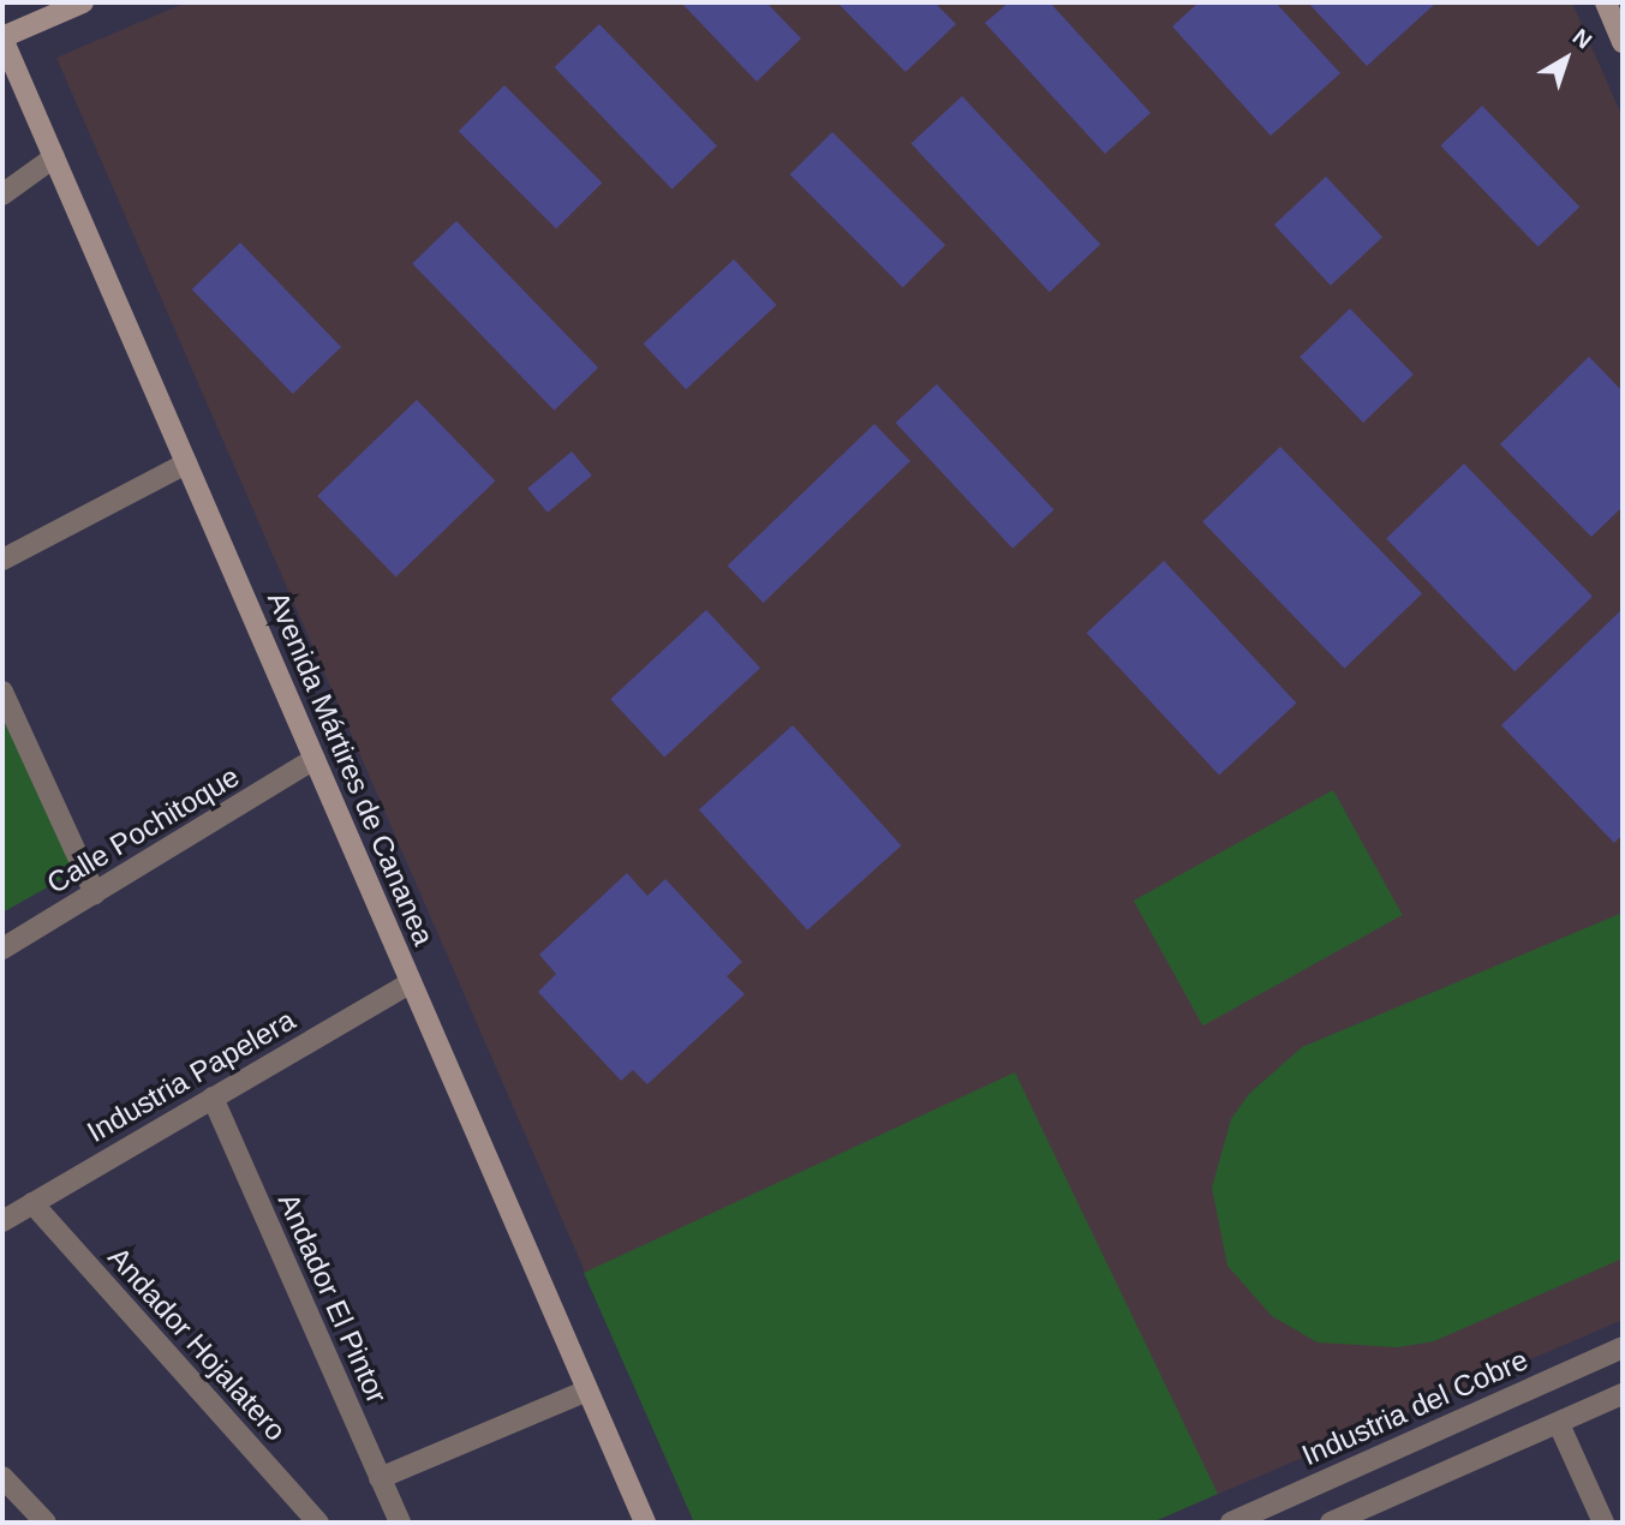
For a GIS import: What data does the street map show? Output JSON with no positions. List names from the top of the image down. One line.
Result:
{"streets":{"street":["Avenida Mártires de Cananea","Calle Pochitoque","Industria Papelera","Andador El Pintor","Andador Hojalatero","Industria del Cobre"]},"crossings":[["Avenida Mártires de Cananea","Calle Pochitoque"],["Avenida Mártires de Cananea","Industria Papelera"],["Industria Papelera","Andador El Pintor"],["Industria Papelera","Andador Hojalatero"]],"north":"top right"}
